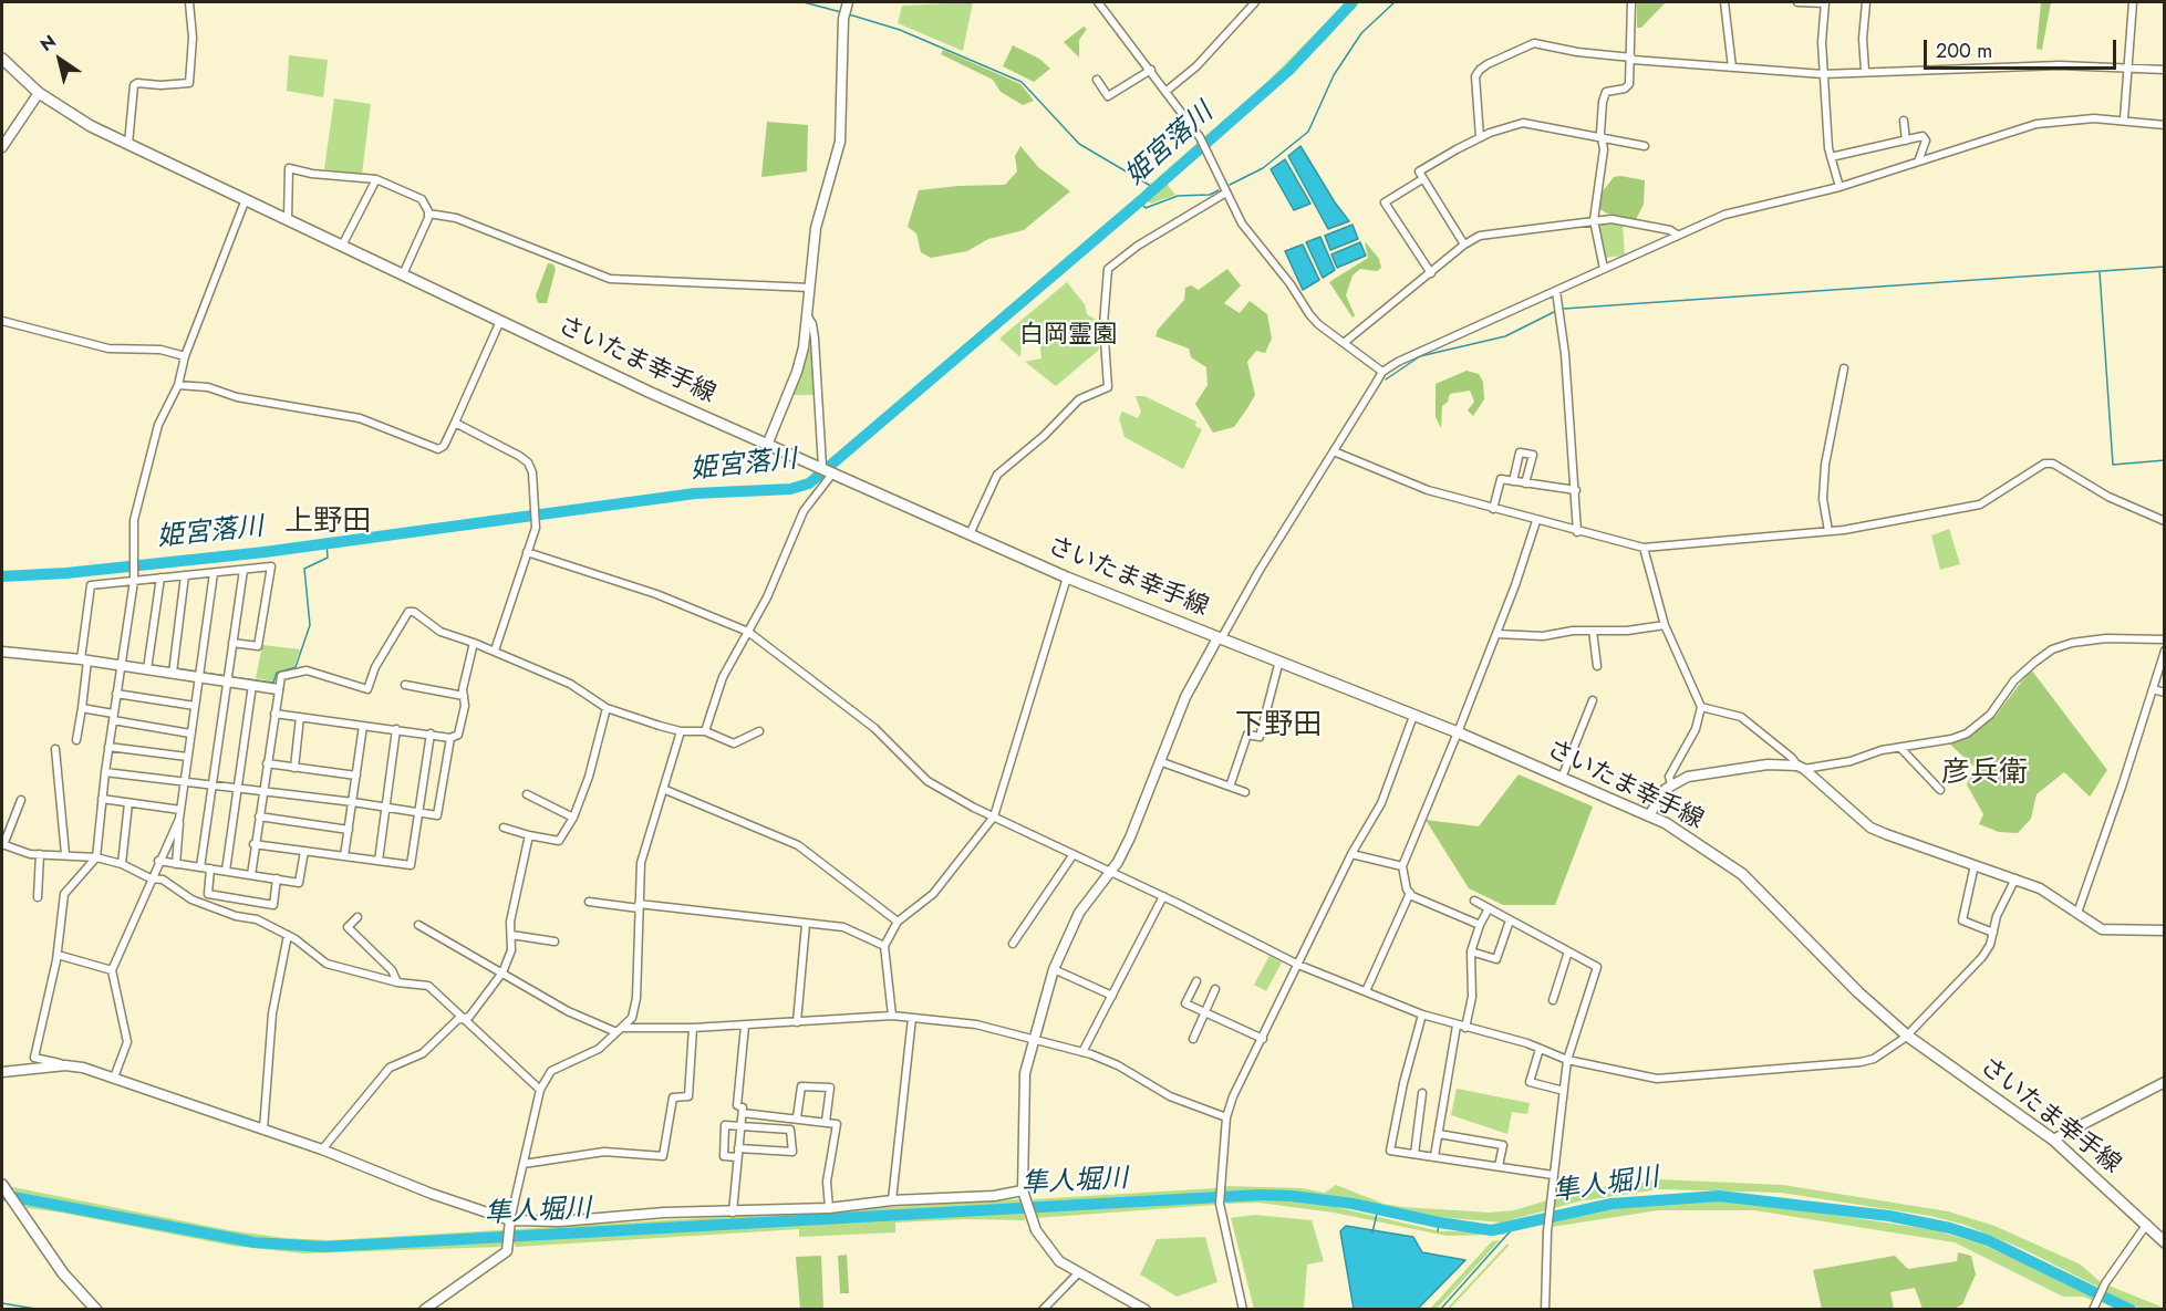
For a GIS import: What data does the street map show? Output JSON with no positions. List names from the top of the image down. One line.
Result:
{"streets":{"main road":["さいたま幸手線"]},"districts":["上野田","下野田","彦兵衛"],"water":["姫宮落川","隼人堀川"],"parks":["白岡霊園"],"scale_bar":"200 m","north":"top left"}
